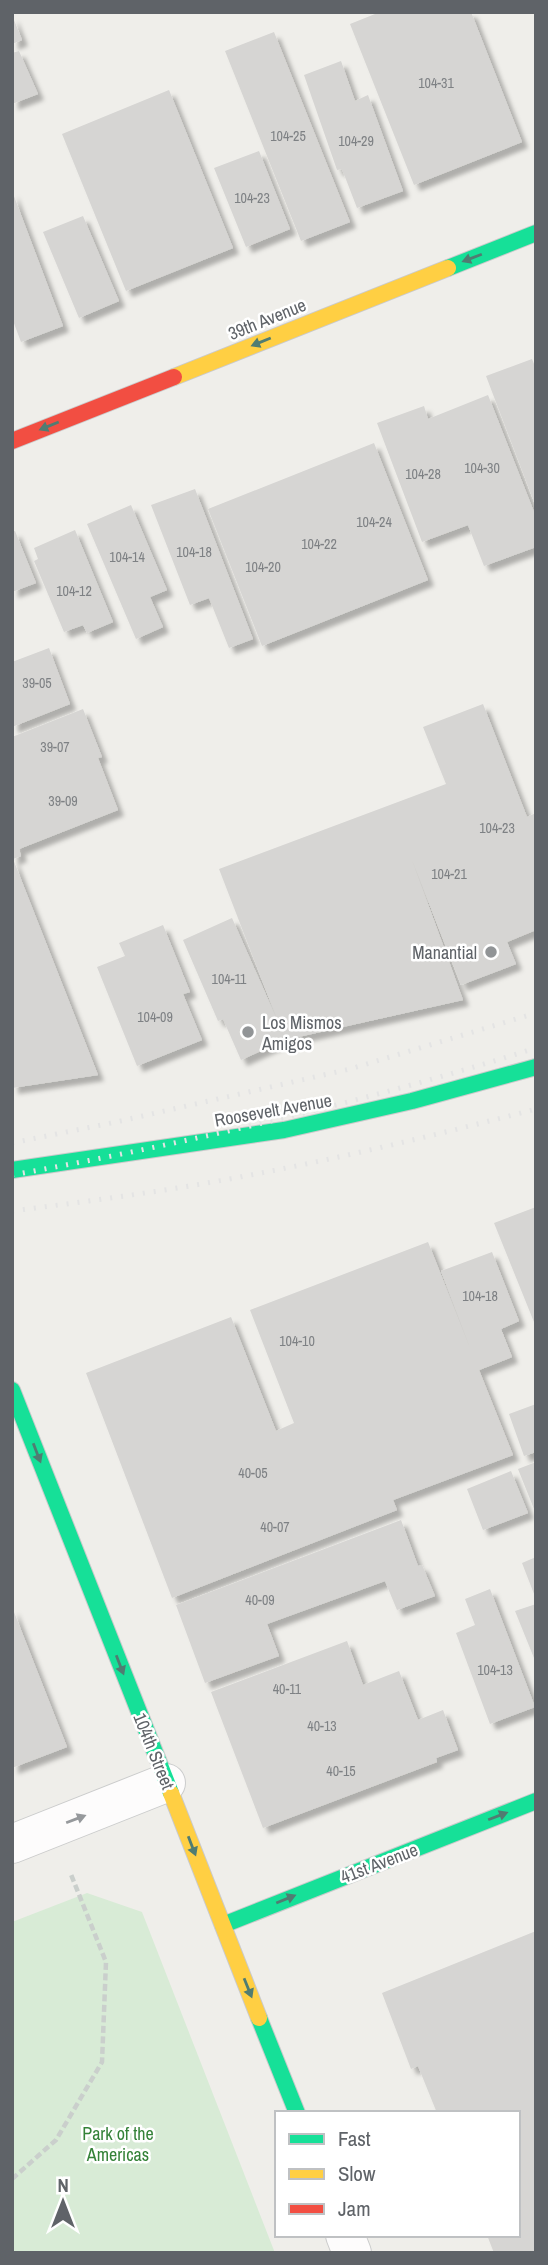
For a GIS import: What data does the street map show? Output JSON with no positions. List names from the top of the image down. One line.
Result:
{"streets":{"street":["39th Avenue","Roosevelt Avenue","104th Street","41st Avenue"]},"crossings":[["104th Street","41st Avenue"]],"one_way":["39th Avenue","104th Street","41st Avenue"],"parks":["Park of the Americas"],"places":["Manantial","Los Mismos Amigos"],"house_numbers":["104-31","104-25","104-29","104-23","104-30","104-28","104-24","104-22","104-18","104-14","104-20","104-12","39-05","39-07","39-09","104-23","104-21","104-11","104-09","104-18","104-10","40-05","40-07","40-09","104-13","40-11","40-13","40-15"],"legend":["Fast","Slow","Jam"],"north":"top"}
